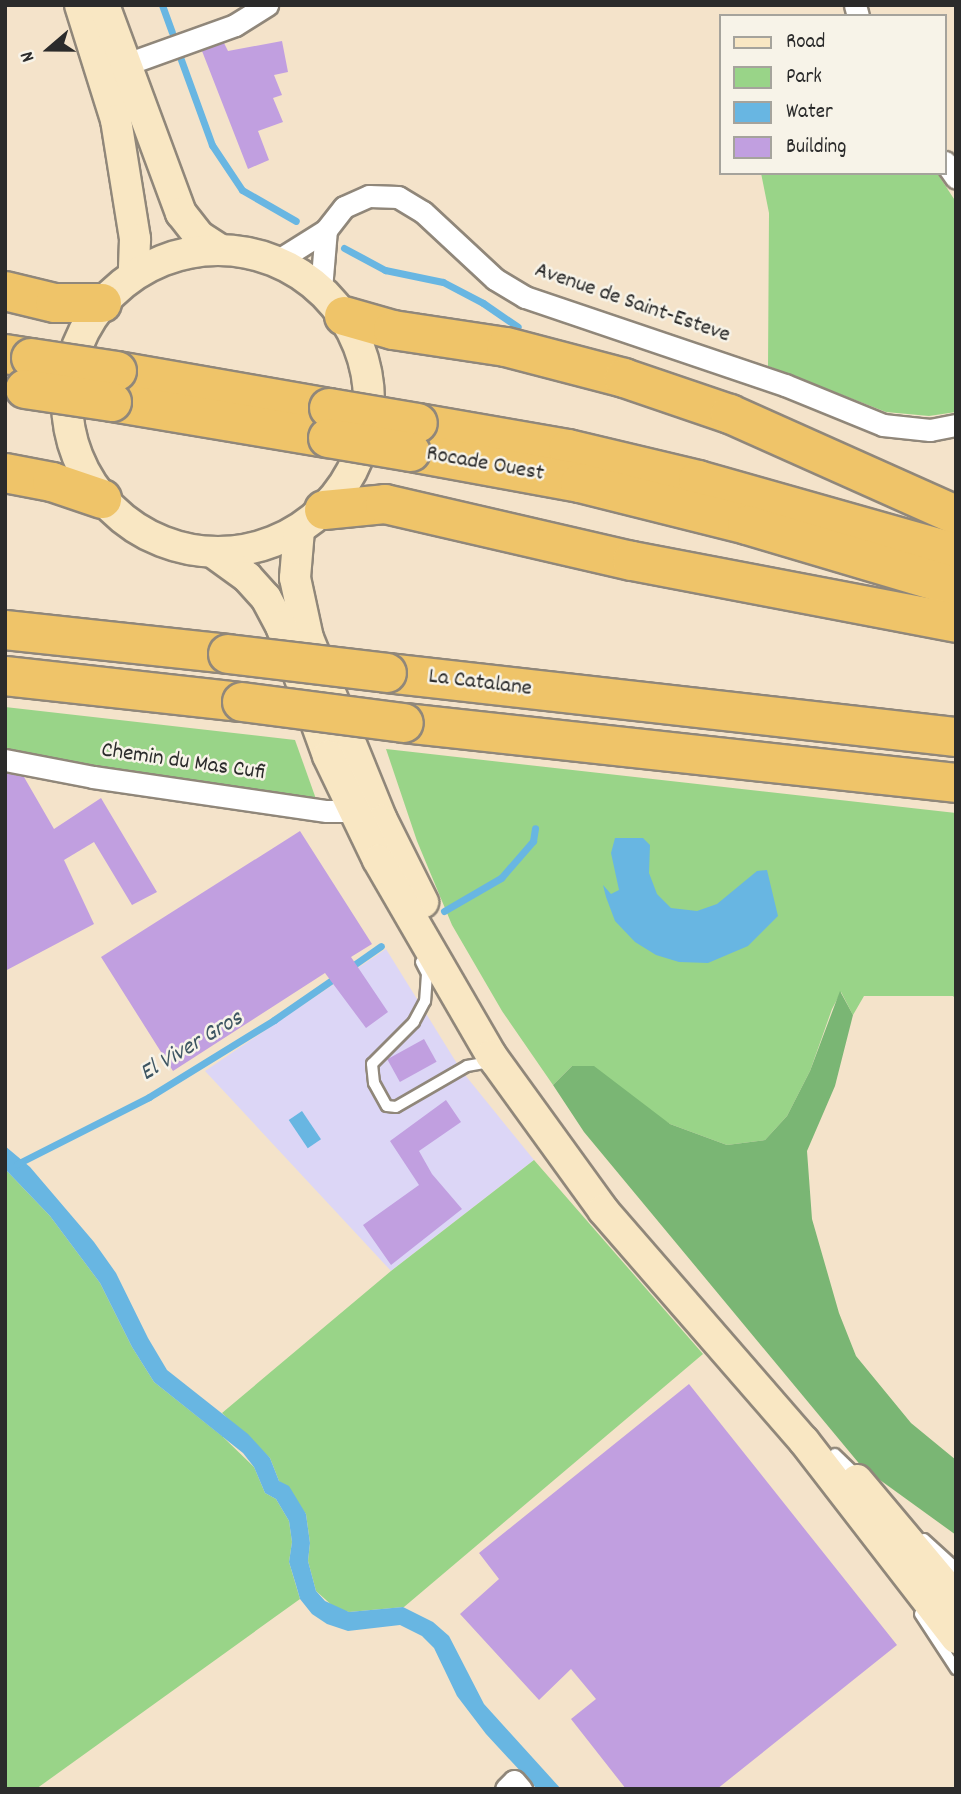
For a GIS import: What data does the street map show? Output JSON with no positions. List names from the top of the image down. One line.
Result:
{"streets":{"highway":["Rocade Ouest","La Catalane"],"street":["Avenue de Saint-Esteve","Chemin du Mas Cufi"]},"water":["El Viver Gros"],"legend":["Road","Park","Water","Building"],"north":"left"}
